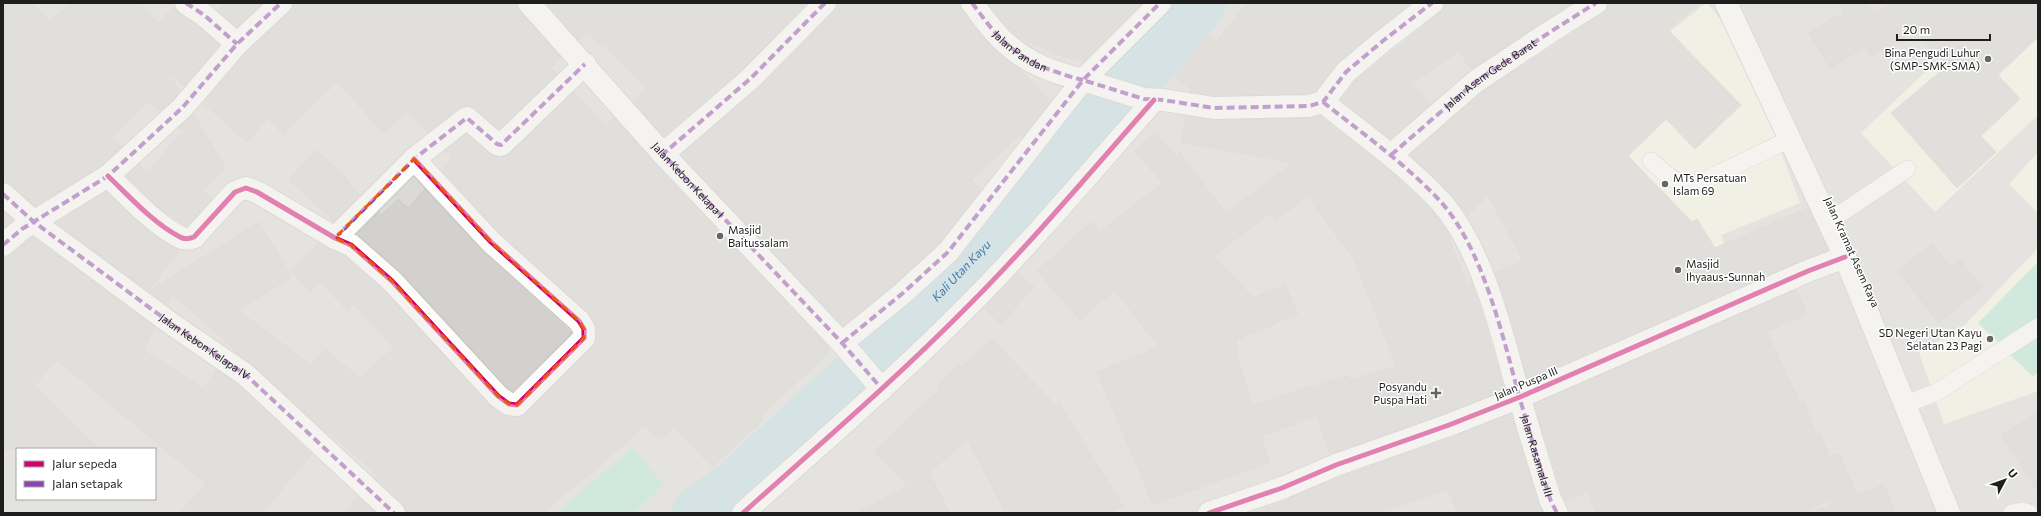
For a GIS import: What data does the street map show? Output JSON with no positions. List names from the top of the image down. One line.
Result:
{"streets":{"street":["Jalan Pandan","Jalan Asem Gede Barat","Jalan Kebon Kelapa I","Jalan Kramat Asem Raya","Jalan Kebon Kelapa IV","Jalan Puspa III","Jalan Rasamala III"]},"crossings":[["Jalan Pandan","Jalan Rasamala III"],["Jalan Asem Gede Barat","Jalan Rasamala III"],["Jalan Kramat Asem Raya","Jalan Puspa III"],["Jalan Puspa III","Jalan Rasamala III"]],"water":["Kali Utan Kayu"],"places":{"other":["Bina Pengudi Luhur (SMP-SMK-SMA)","MTs Persatuan Islam 69","Masjid Baitussalam","Masjid Ihyaaus-Sunnah","SD Negeri Utan Kayu Selatan 23 Pagi"],"health":["Posyandu Puspa Hati"]},"legend":["Jalur sepeda","Jalan setapak"],"scale_bar":"20 m","north":"top right"}
